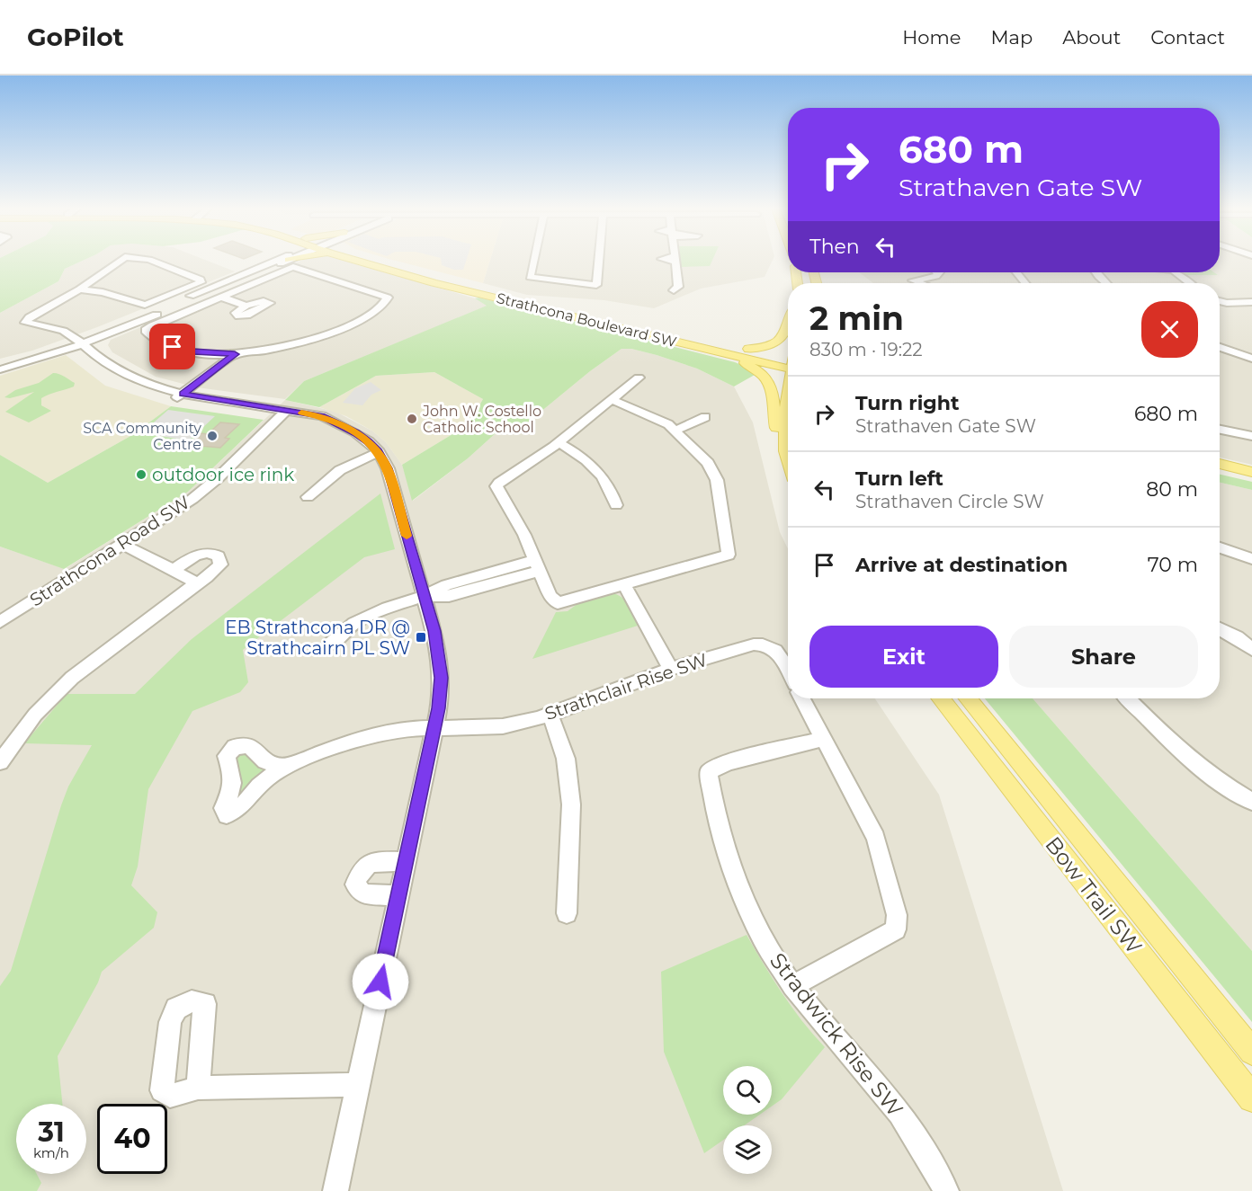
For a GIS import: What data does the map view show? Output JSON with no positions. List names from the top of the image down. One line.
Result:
{"streets":{"main road":["Strathcona Boulevard SW","Bow Trail SW"],"street":["Strathcona Road SW","Strathclair Rise SW","Stradwick Rise SW"]},"places":{"other":["John W. Costello Catholic School","SCA Community Centre","outdoor ice rink"],"transit":["EB Strathcona DR @ Strathcairn PL SW"]},"page":{"header":"GoPilot","nav":["Home","Map","About","Contact"],"turn":["680 m","Strathaven Gate SW"],"then":"Then","heading":["2 min","830 m · 19:22"],"list":[{"name":"Turn right","note":"Strathaven Gate SW","value":"680 m"},{"name":"Turn left","note":"Strathaven Circle SW","value":"80 m"},{"name":"Arrive at destination","value":"70 m"}],"buttons":["Exit","Share"],"speed":"31 km/h","limit":"40"}}
